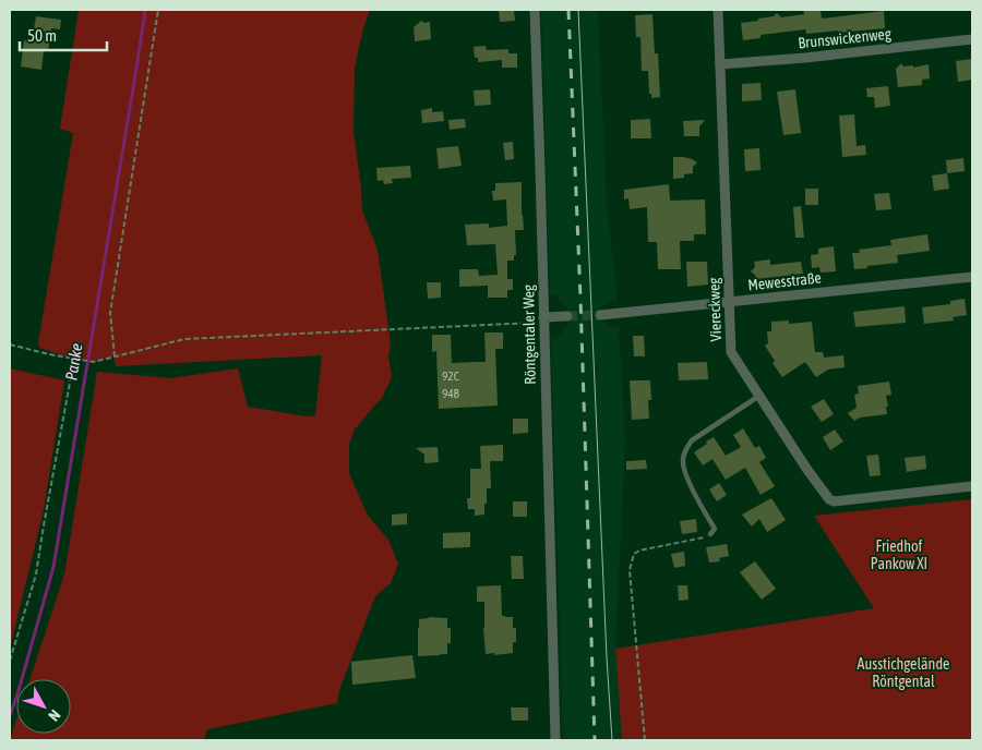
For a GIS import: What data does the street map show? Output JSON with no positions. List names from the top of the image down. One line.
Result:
{"streets":{"street":["Brunswickenweg","Mewesstraße","Viereckweg","Röntgentaler Weg"]},"crossings":[["Brunswickenweg","Viereckweg"],["Mewesstraße","Viereckweg"]],"water":["Panke"],"parks":["Friedhof Pankow XI","Ausstichgelände Röntgental"],"house_numbers":["92C","94B"],"scale_bar":"50 m","north":"bottom right"}
